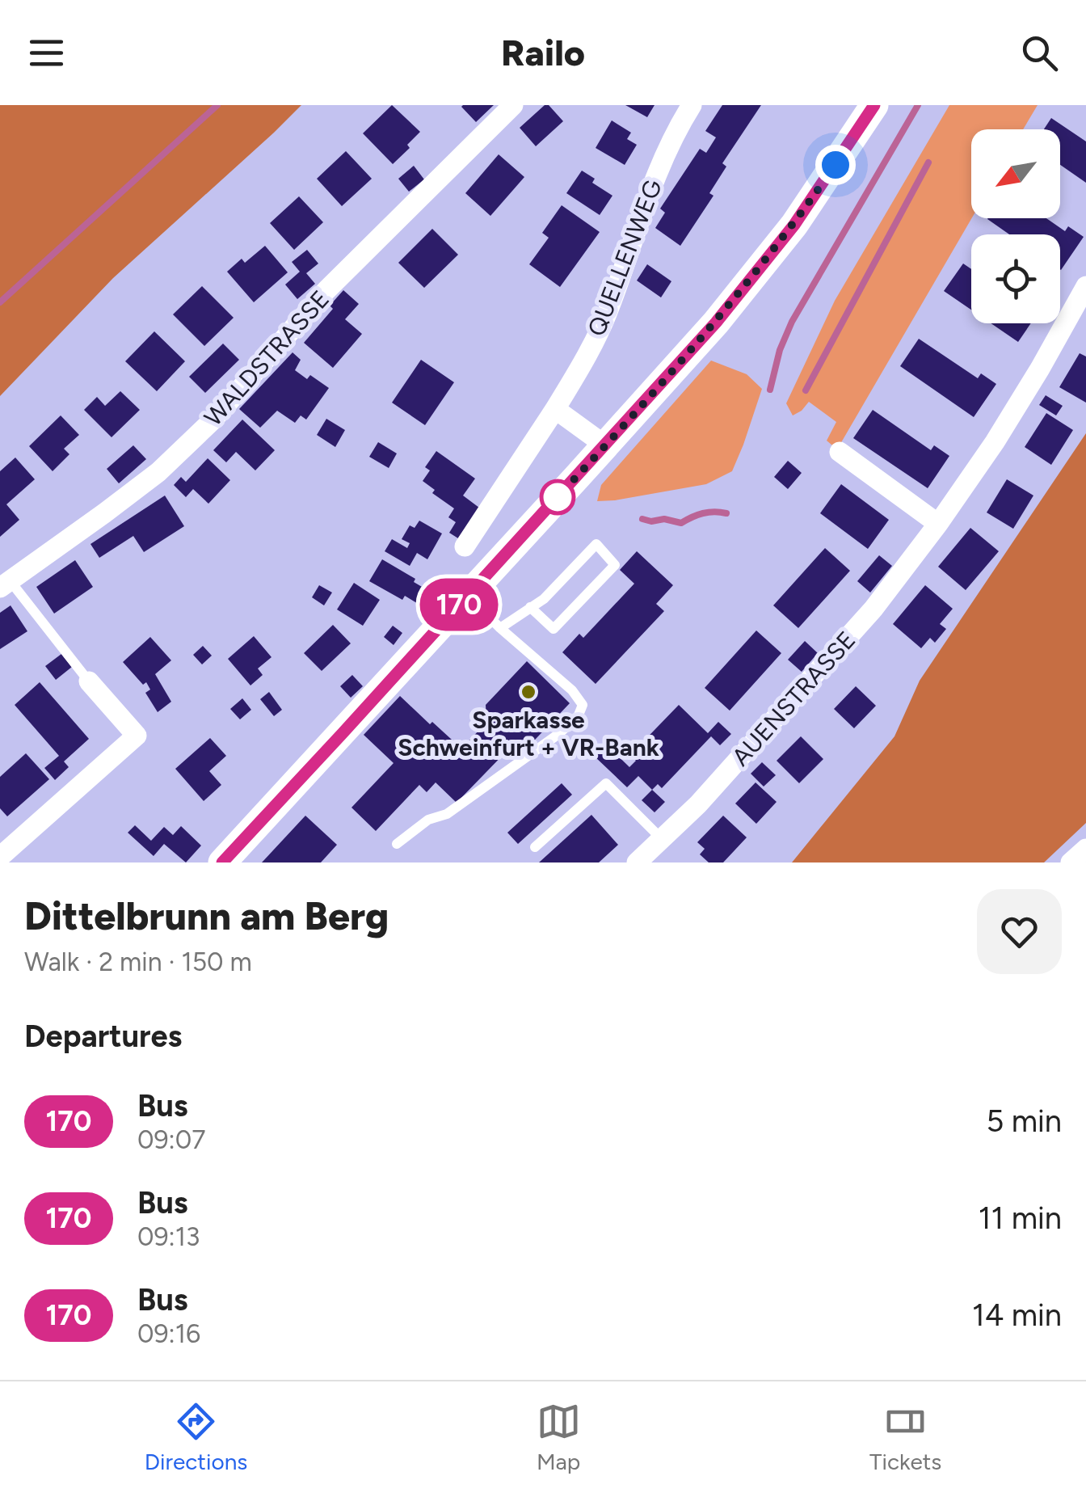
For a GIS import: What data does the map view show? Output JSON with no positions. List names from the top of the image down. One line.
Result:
{"streets":{"street":["QUELLENWEG","WALDSTRASSE","AUENSTRASSE"]},"places":["Sparkasse Schweinfurt + VR-Bank"],"lines":["bus line 170"],"north":"bottom left","page":{"header":"Railo","on_map":"170","heading":[["Dittelbrunn am Berg","Walk · 2 min · 150 m"],"Departures"],"list":[{"mark":"170","name":"Bus","note":"09:07","value":"5 min"},{"mark":"170","name":"Bus","note":"09:13","value":"11 min"},{"mark":"170","name":"Bus","note":"09:16","value":"14 min"}],"tabs":["Directions","Map","Tickets"]}}
